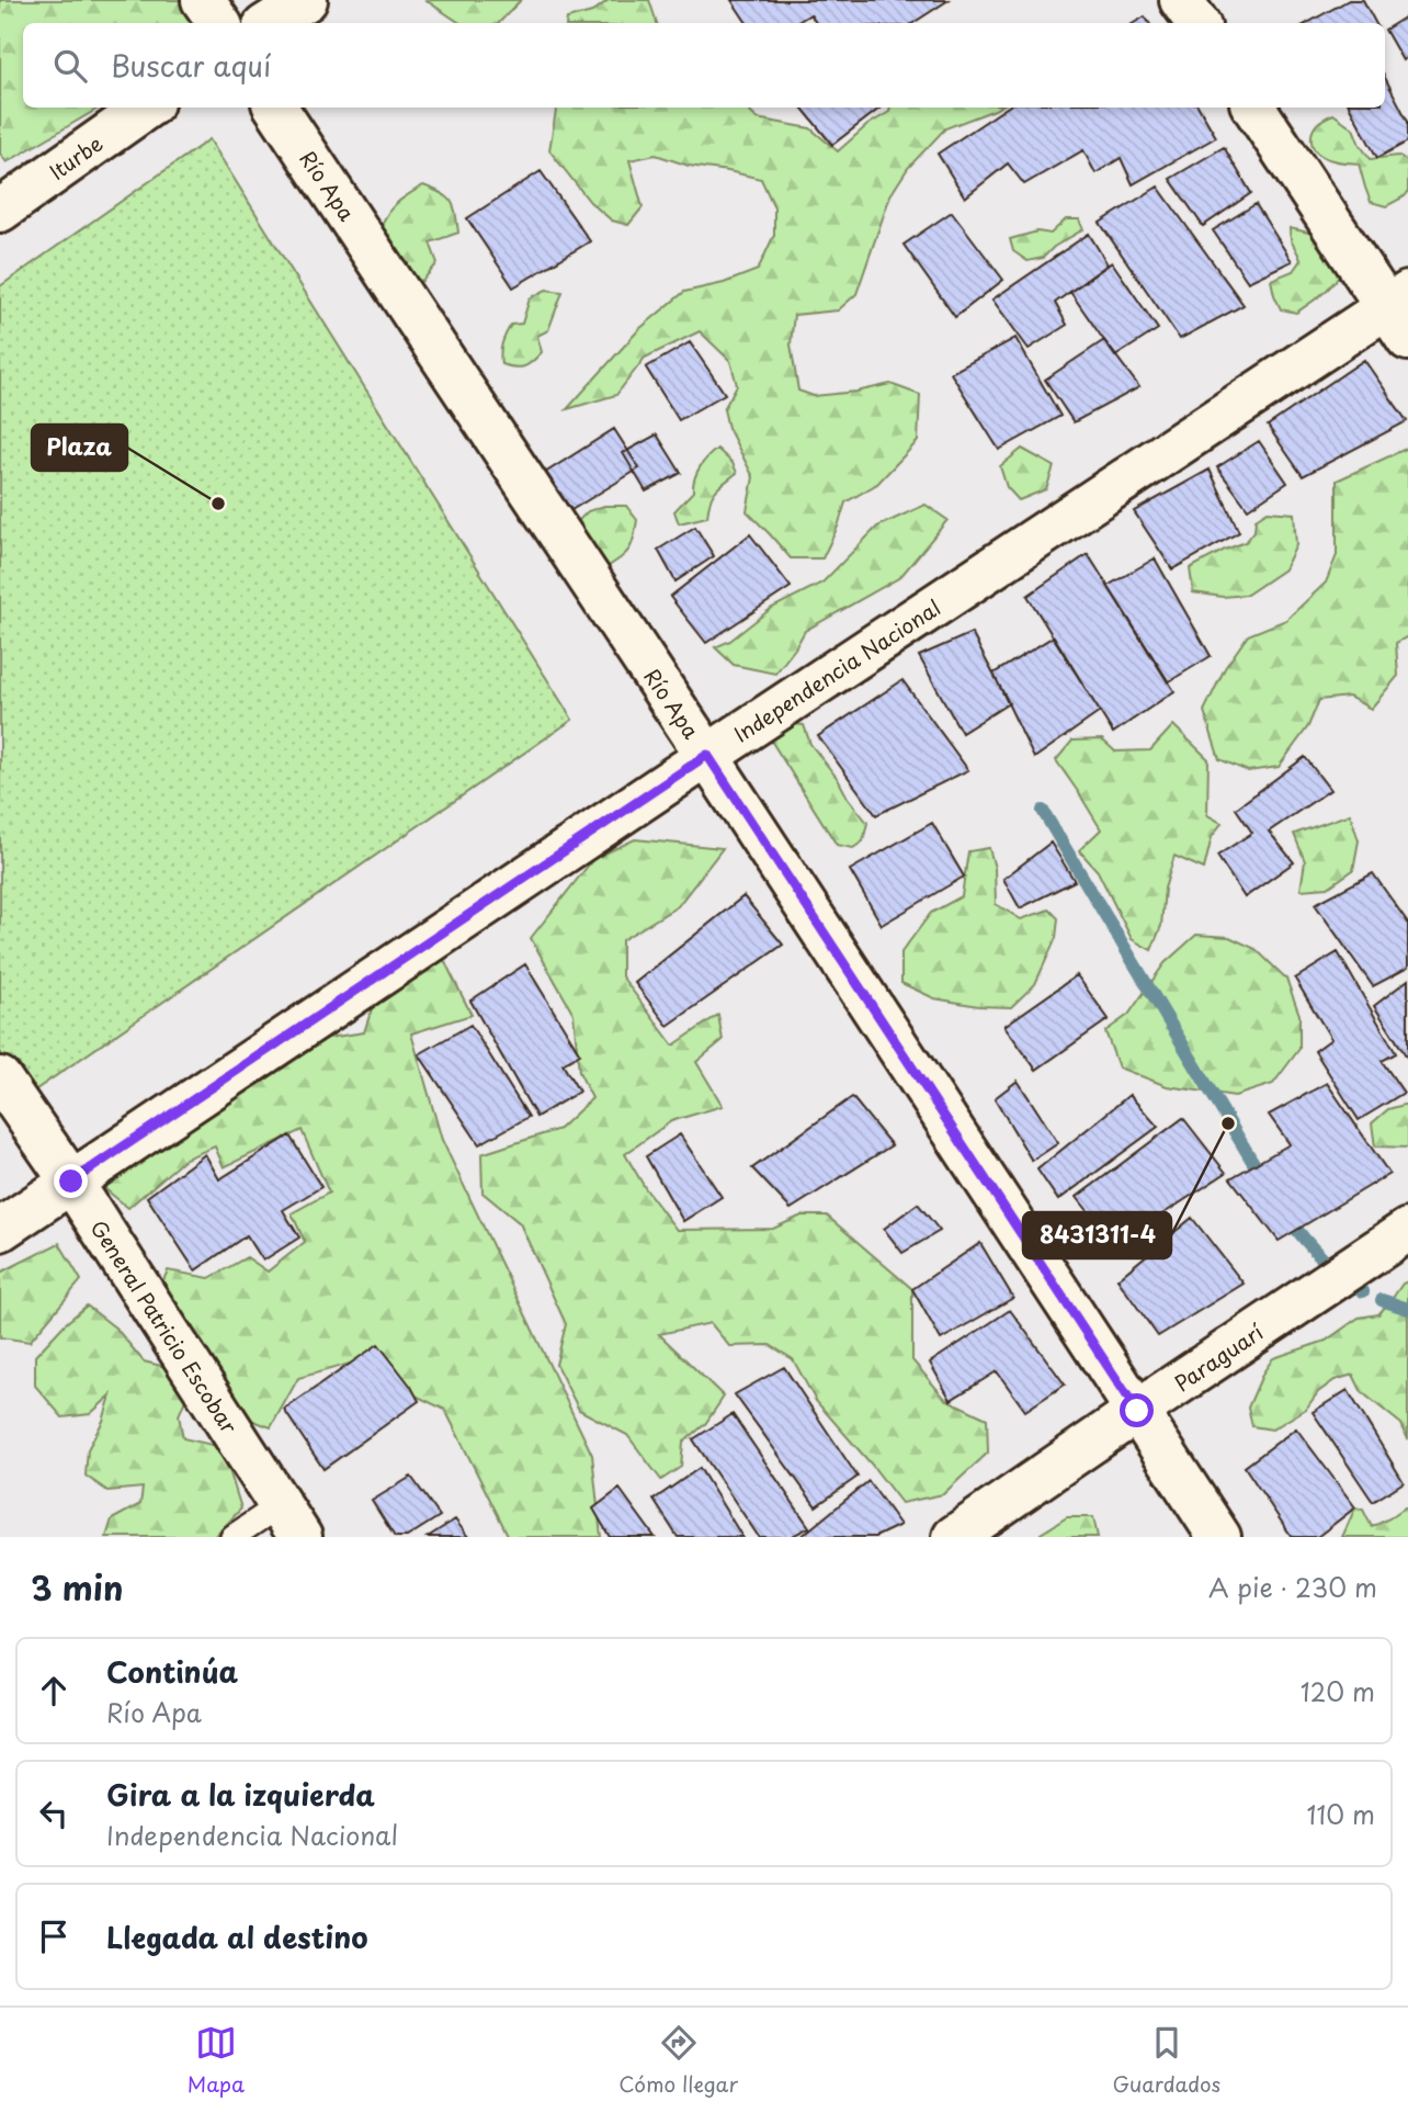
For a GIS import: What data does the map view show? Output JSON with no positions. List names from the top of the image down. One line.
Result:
{"streets":{"street":["Iturbe","Río Apa","Independencia Nacional","General Patricio Escobar","Paraguarí"]},"crossings":[["Río Apa","Independencia Nacional"],["Río Apa","Paraguarí"],["Independencia Nacional","General Patricio Escobar"]],"places":["Plaza","8431311-4"],"page":{"search":"Buscar aquí","heading":["3 min","A pie · 230 m"],"list":[["Continúa","Río Apa","120 m"],["Gira a la izquierda","Independencia Nacional","110 m"],"Llegada al destino"],"nav":["Mapa","Cómo llegar","Guardados"]}}
